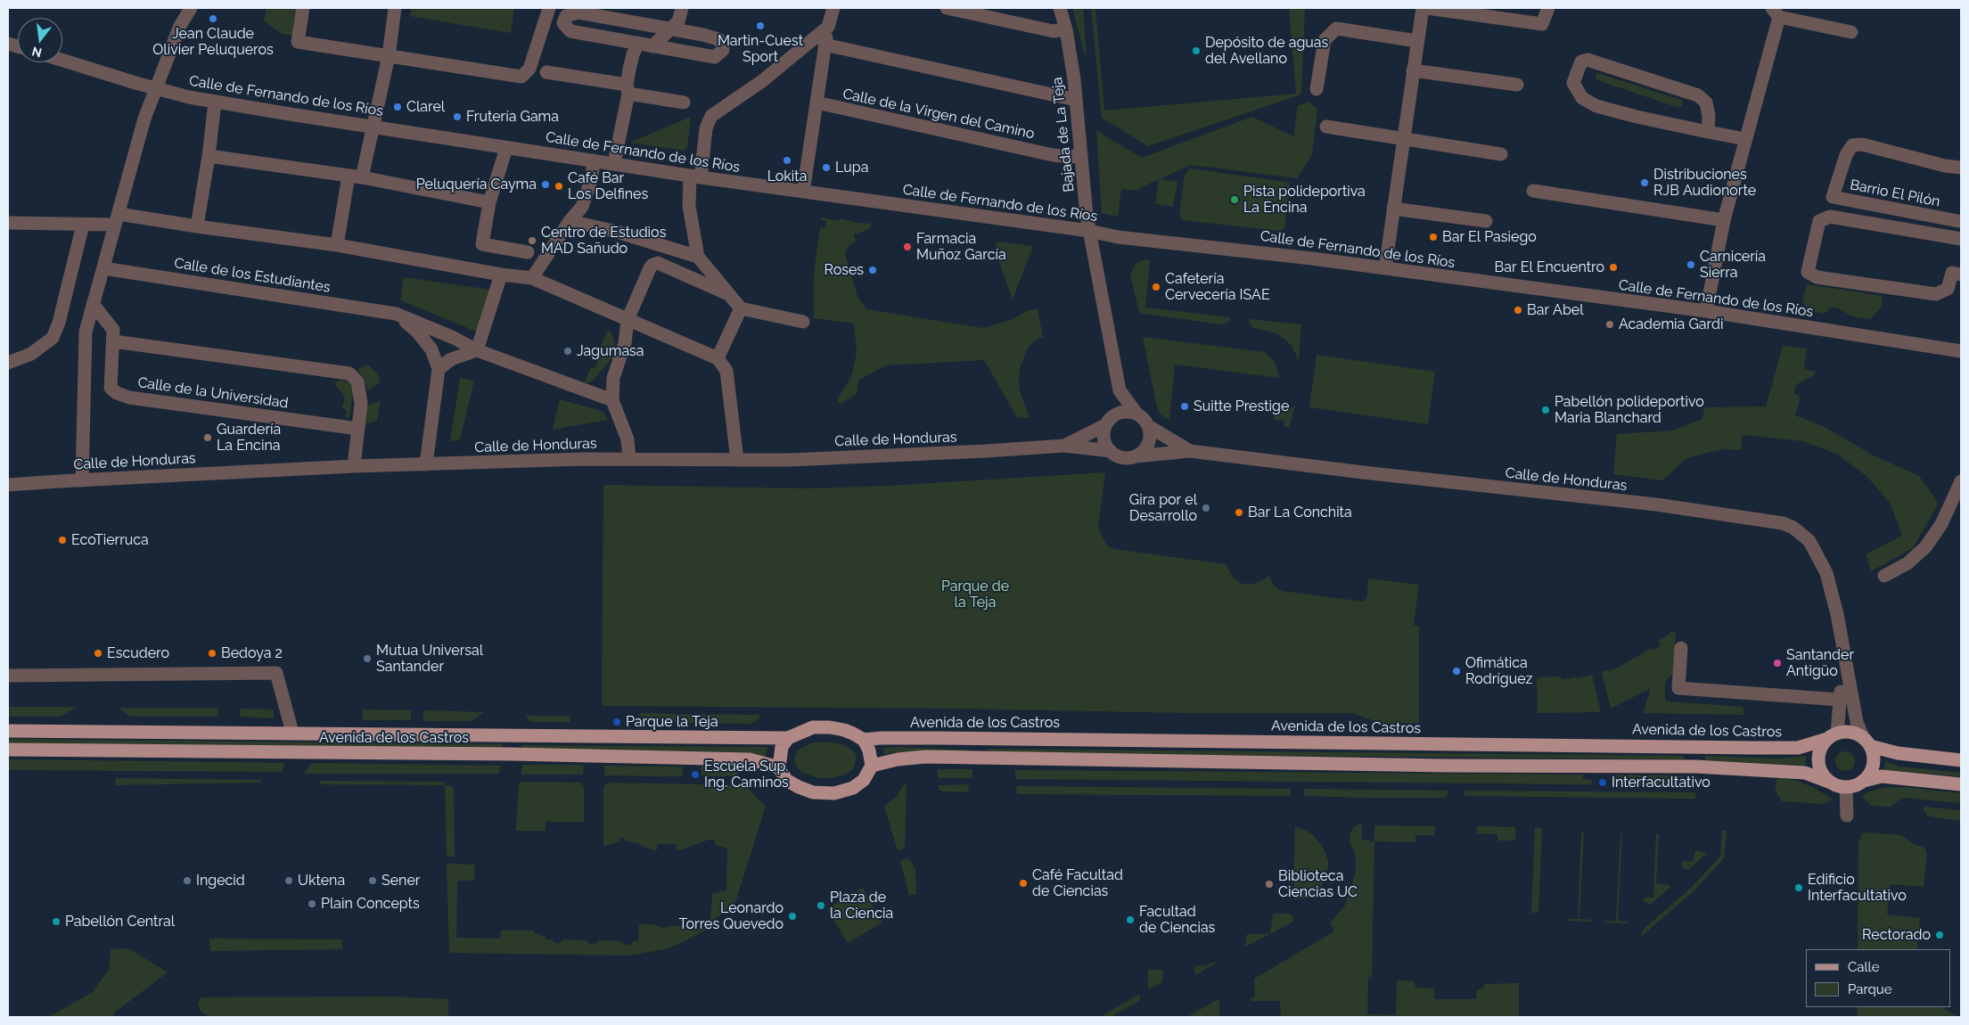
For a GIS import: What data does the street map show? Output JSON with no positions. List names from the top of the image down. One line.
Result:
{"streets":{"main road":["Avenida de los Castros"],"street":["Calle de Fernando de los Ríos","Calle de la Virgen del Camino","Bajada de La Teja","Barrio El Pilón","Calle de los Estudiantes","Calle de la Universidad","Calle de Honduras"]},"crossings":[["Calle de Fernando de los Ríos","Bajada de La Teja"],["Calle de la Virgen del Camino","Bajada de La Teja"],["Bajada de La Teja","Calle de Honduras"],["Calle de Honduras","Avenida de los Castros"]],"parks":["Parque de la Teja"],"places":["Jean Claude Olivier Peluqueros","Martin-Cuest Sport","Depósito de aguas del Avellano","Clarel","Frutería Gama","Lokita","Lupa","Distribuciones RJB Audionorte","Peluquería Cayma","Café Bar Los Delfines","Pista polideportiva La Encina","Bar El Pasiego","Centro de Estudios MAD Sañudo","Farmacia Muñoz García","Carnicería Sierra","Bar El Encuentro","Roses","Cafetería Cervecería ISAE","Bar Abel","Academia Gardi","Jagumasa","Suitte Prestige","Pabellón polideportivo Maria Blanchard","Guardería La Encina","Gira por el Desarrollo","Bar La Conchita","EcoTierruca","Escudero","Bedoya 2","Mutua Universal Santander","Santander Antigüo","Ofimática Rodríguez","Parque la Teja","Escuela Sup. Ing. Caminos","Interfacultativo","Ingecid","Uktena","Sener","Café Facultad de Ciencias","Biblioteca Ciencias UC","Edificio Interfacultativo","Plain Concepts","Plaza de la Ciencia","Leonardo Torres Quevedo","Facultad de Ciencias","Pabellón Central","Rectorado"],"legend":["Calle","Parque"],"north":"bottom"}
